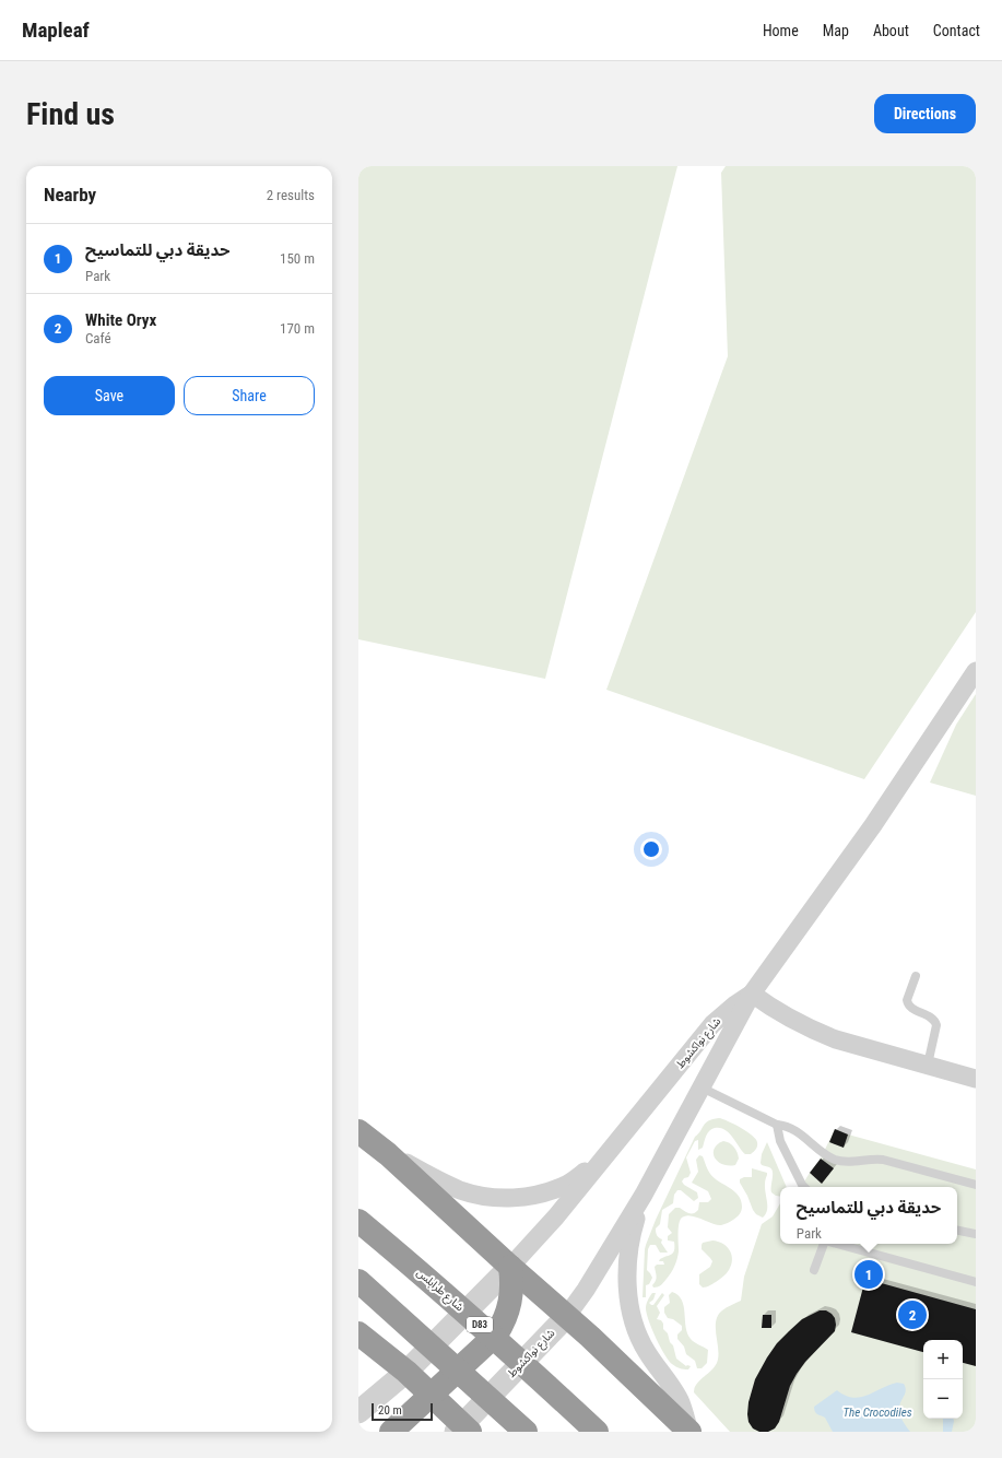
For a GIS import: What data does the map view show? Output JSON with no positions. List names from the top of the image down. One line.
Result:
{"streets":{"highway":["شارع طرابلس","D83"],"street":["شارع نواكشوط"]},"water":["The Crocodiles"],"scale_bar":"20 m","page":{"header":"Mapleaf","nav":["Home","Map","About","Contact"],"buttons":["Directions",["Save","Share"]],"title":"Find us","heading":["Nearby","2 results"],"list":[{"mark":"1","name":"حديقة دبي للتماسيح","note":"Park","value":"150 m"},{"mark":"2","name":"White Oryx","note":"Café","value":"170 m"}],"popup":["حديقة دبي للتماسيح","Park"],"pins":["1","2"],"map_buttons":["+","−"],"scale":"20 m"}}
